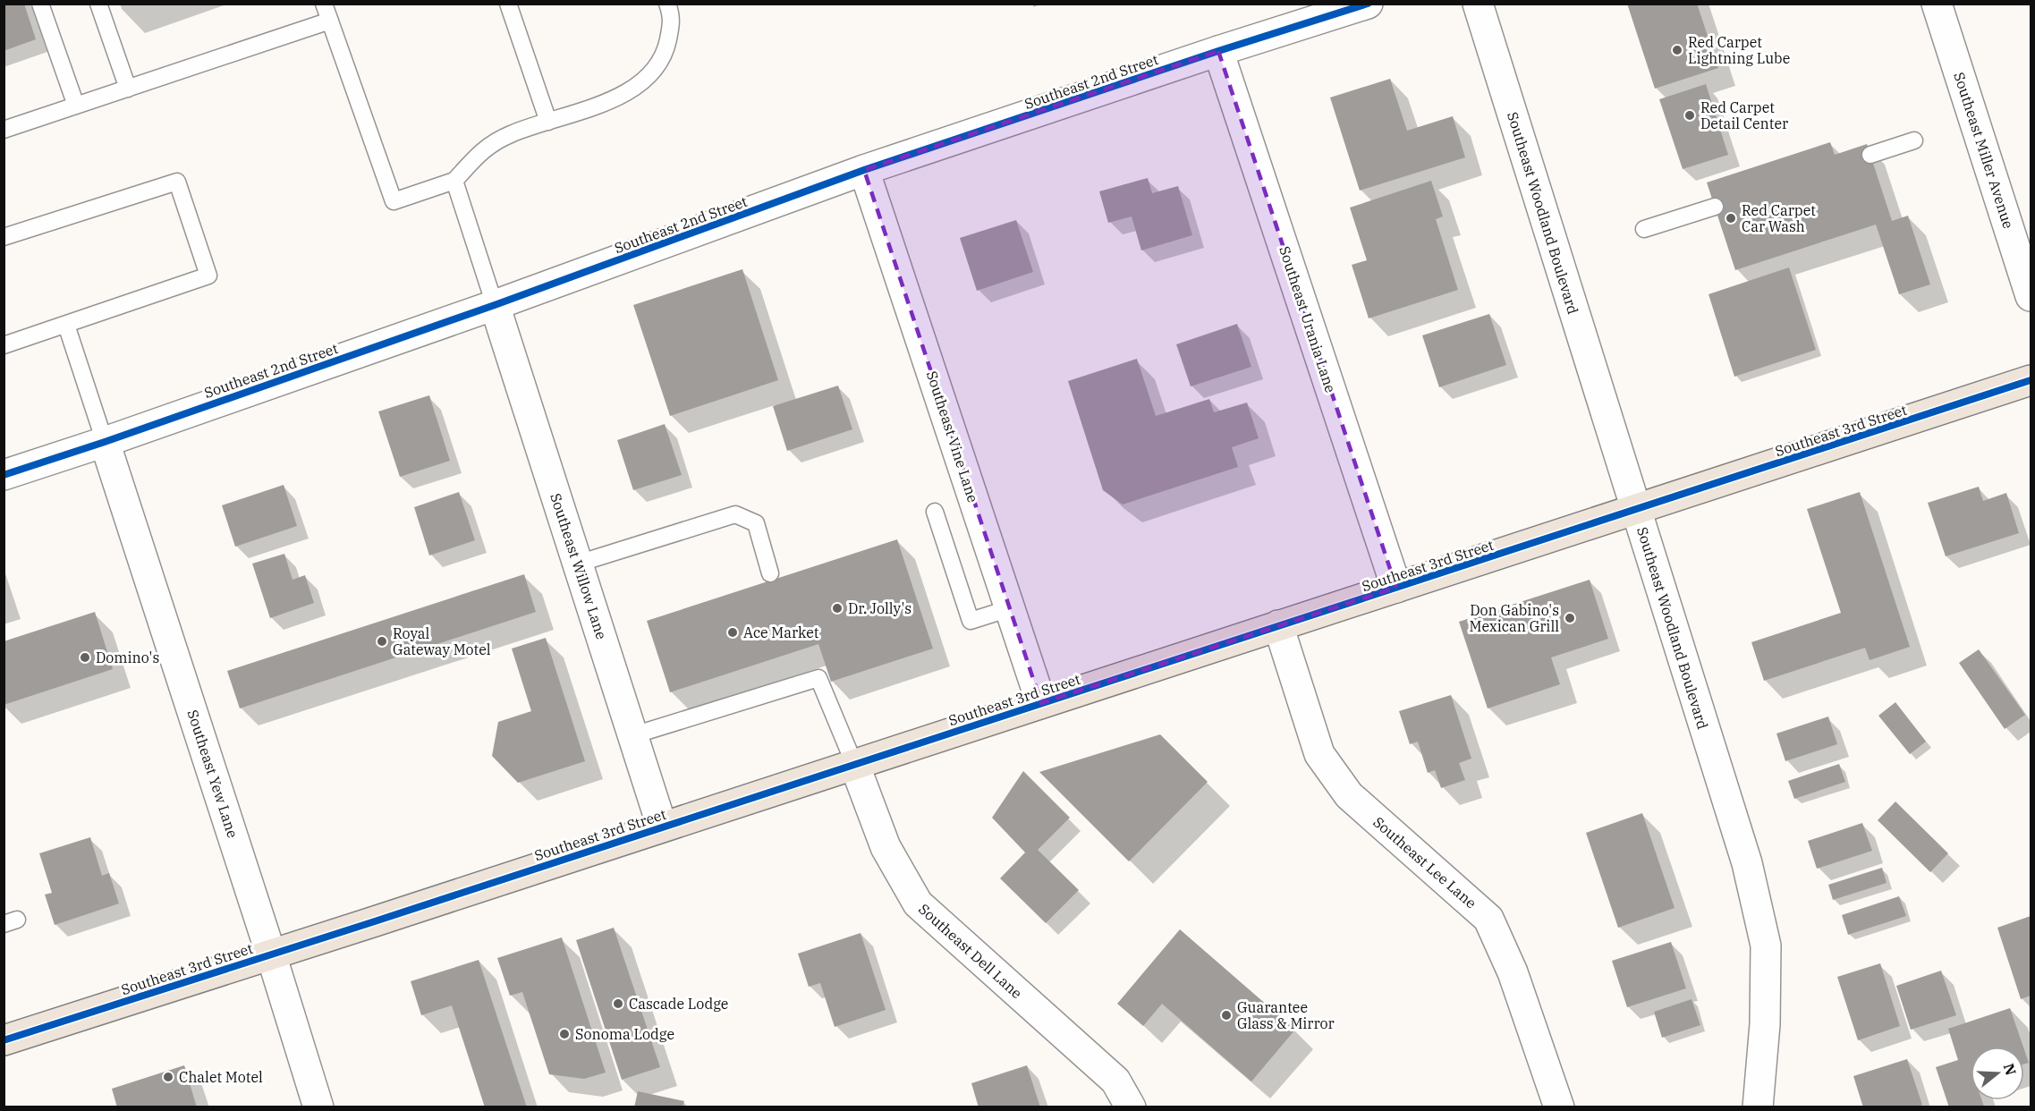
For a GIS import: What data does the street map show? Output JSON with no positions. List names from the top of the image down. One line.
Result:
{"streets":{"main road":["Southeast 3rd Street"],"street":["Southeast 2nd Street","Southeast Miller Avenue","Southeast Woodland Boulevard","Southeast Urania Lane","Southeast Vine Lane","Southeast Willow Lane","Southeast Yew Lane","Southeast Lee Lane","Southeast Dell Lane"]},"crossings":[["Southeast 2nd Street","Southeast Urania Lane"],["Southeast 2nd Street","Southeast Vine Lane"],["Southeast 2nd Street","Southeast Willow Lane"],["Southeast 2nd Street","Southeast Yew Lane"],["Southeast Woodland Boulevard","Southeast 3rd Street"],["Southeast Urania Lane","Southeast 3rd Street"],["Southeast 3rd Street","Southeast Vine Lane"],["Southeast 3rd Street","Southeast Willow Lane"],["Southeast 3rd Street","Southeast Yew Lane"],["Southeast 3rd Street","Southeast Lee Lane"],["Southeast 3rd Street","Southeast Dell Lane"]],"places":["Red Carpet Lightning Lube","Red Carpet Detail Center","Red Carpet Car Wash","Dr. Jolly's","Don Gabino's Mexican Grill","Ace Market","Royal Gateway Motel","Domino's","Cascade Lodge","Guarantee Glass & Mirror","Sonoma Lodge","Chalet Motel"],"north":"right"}
